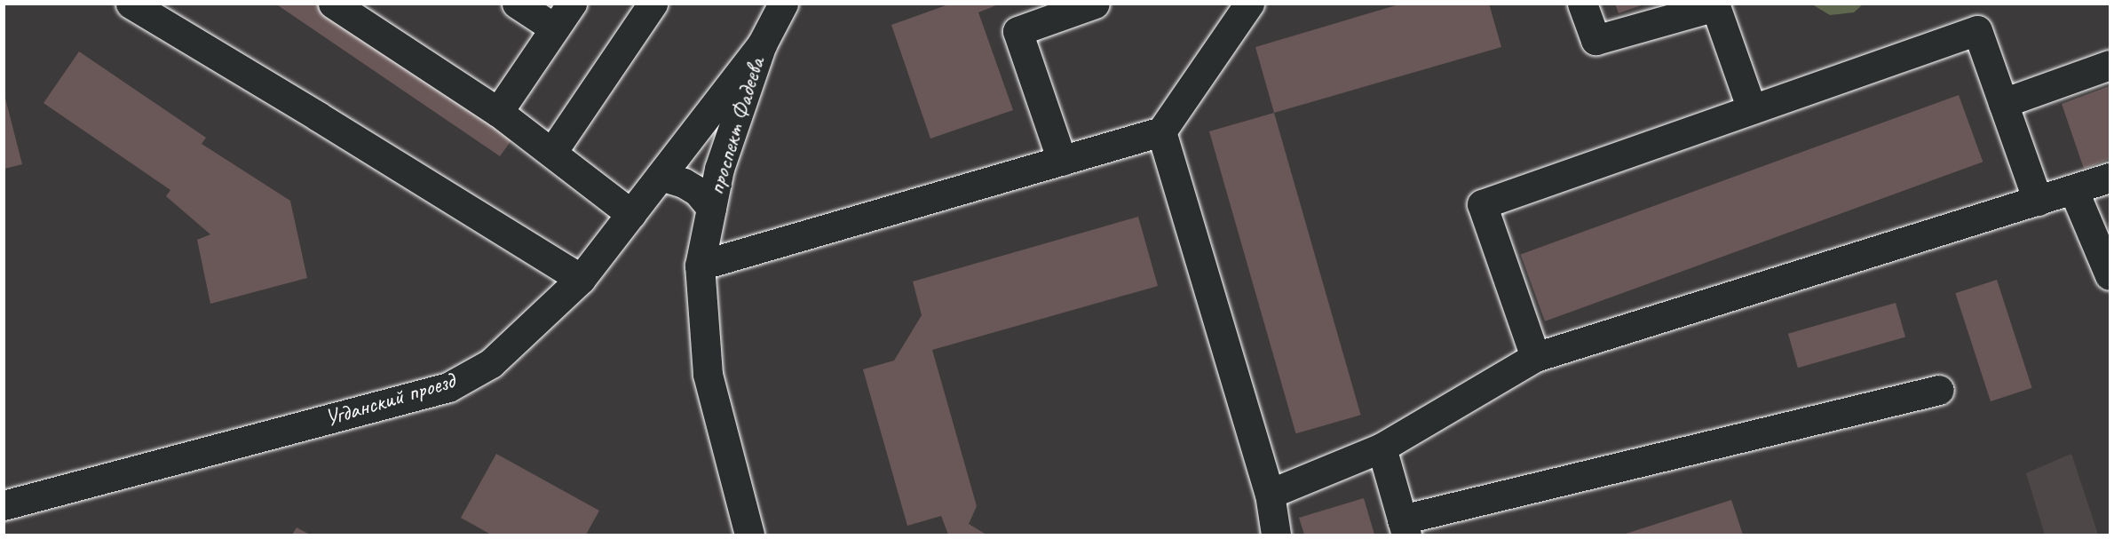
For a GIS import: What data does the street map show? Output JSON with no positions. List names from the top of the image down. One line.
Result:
{"streets":{"street":["проспект Фадеева","Угданский проезд"]},"crossings":[["проспект Фадеева","Угданский проезд"]]}
